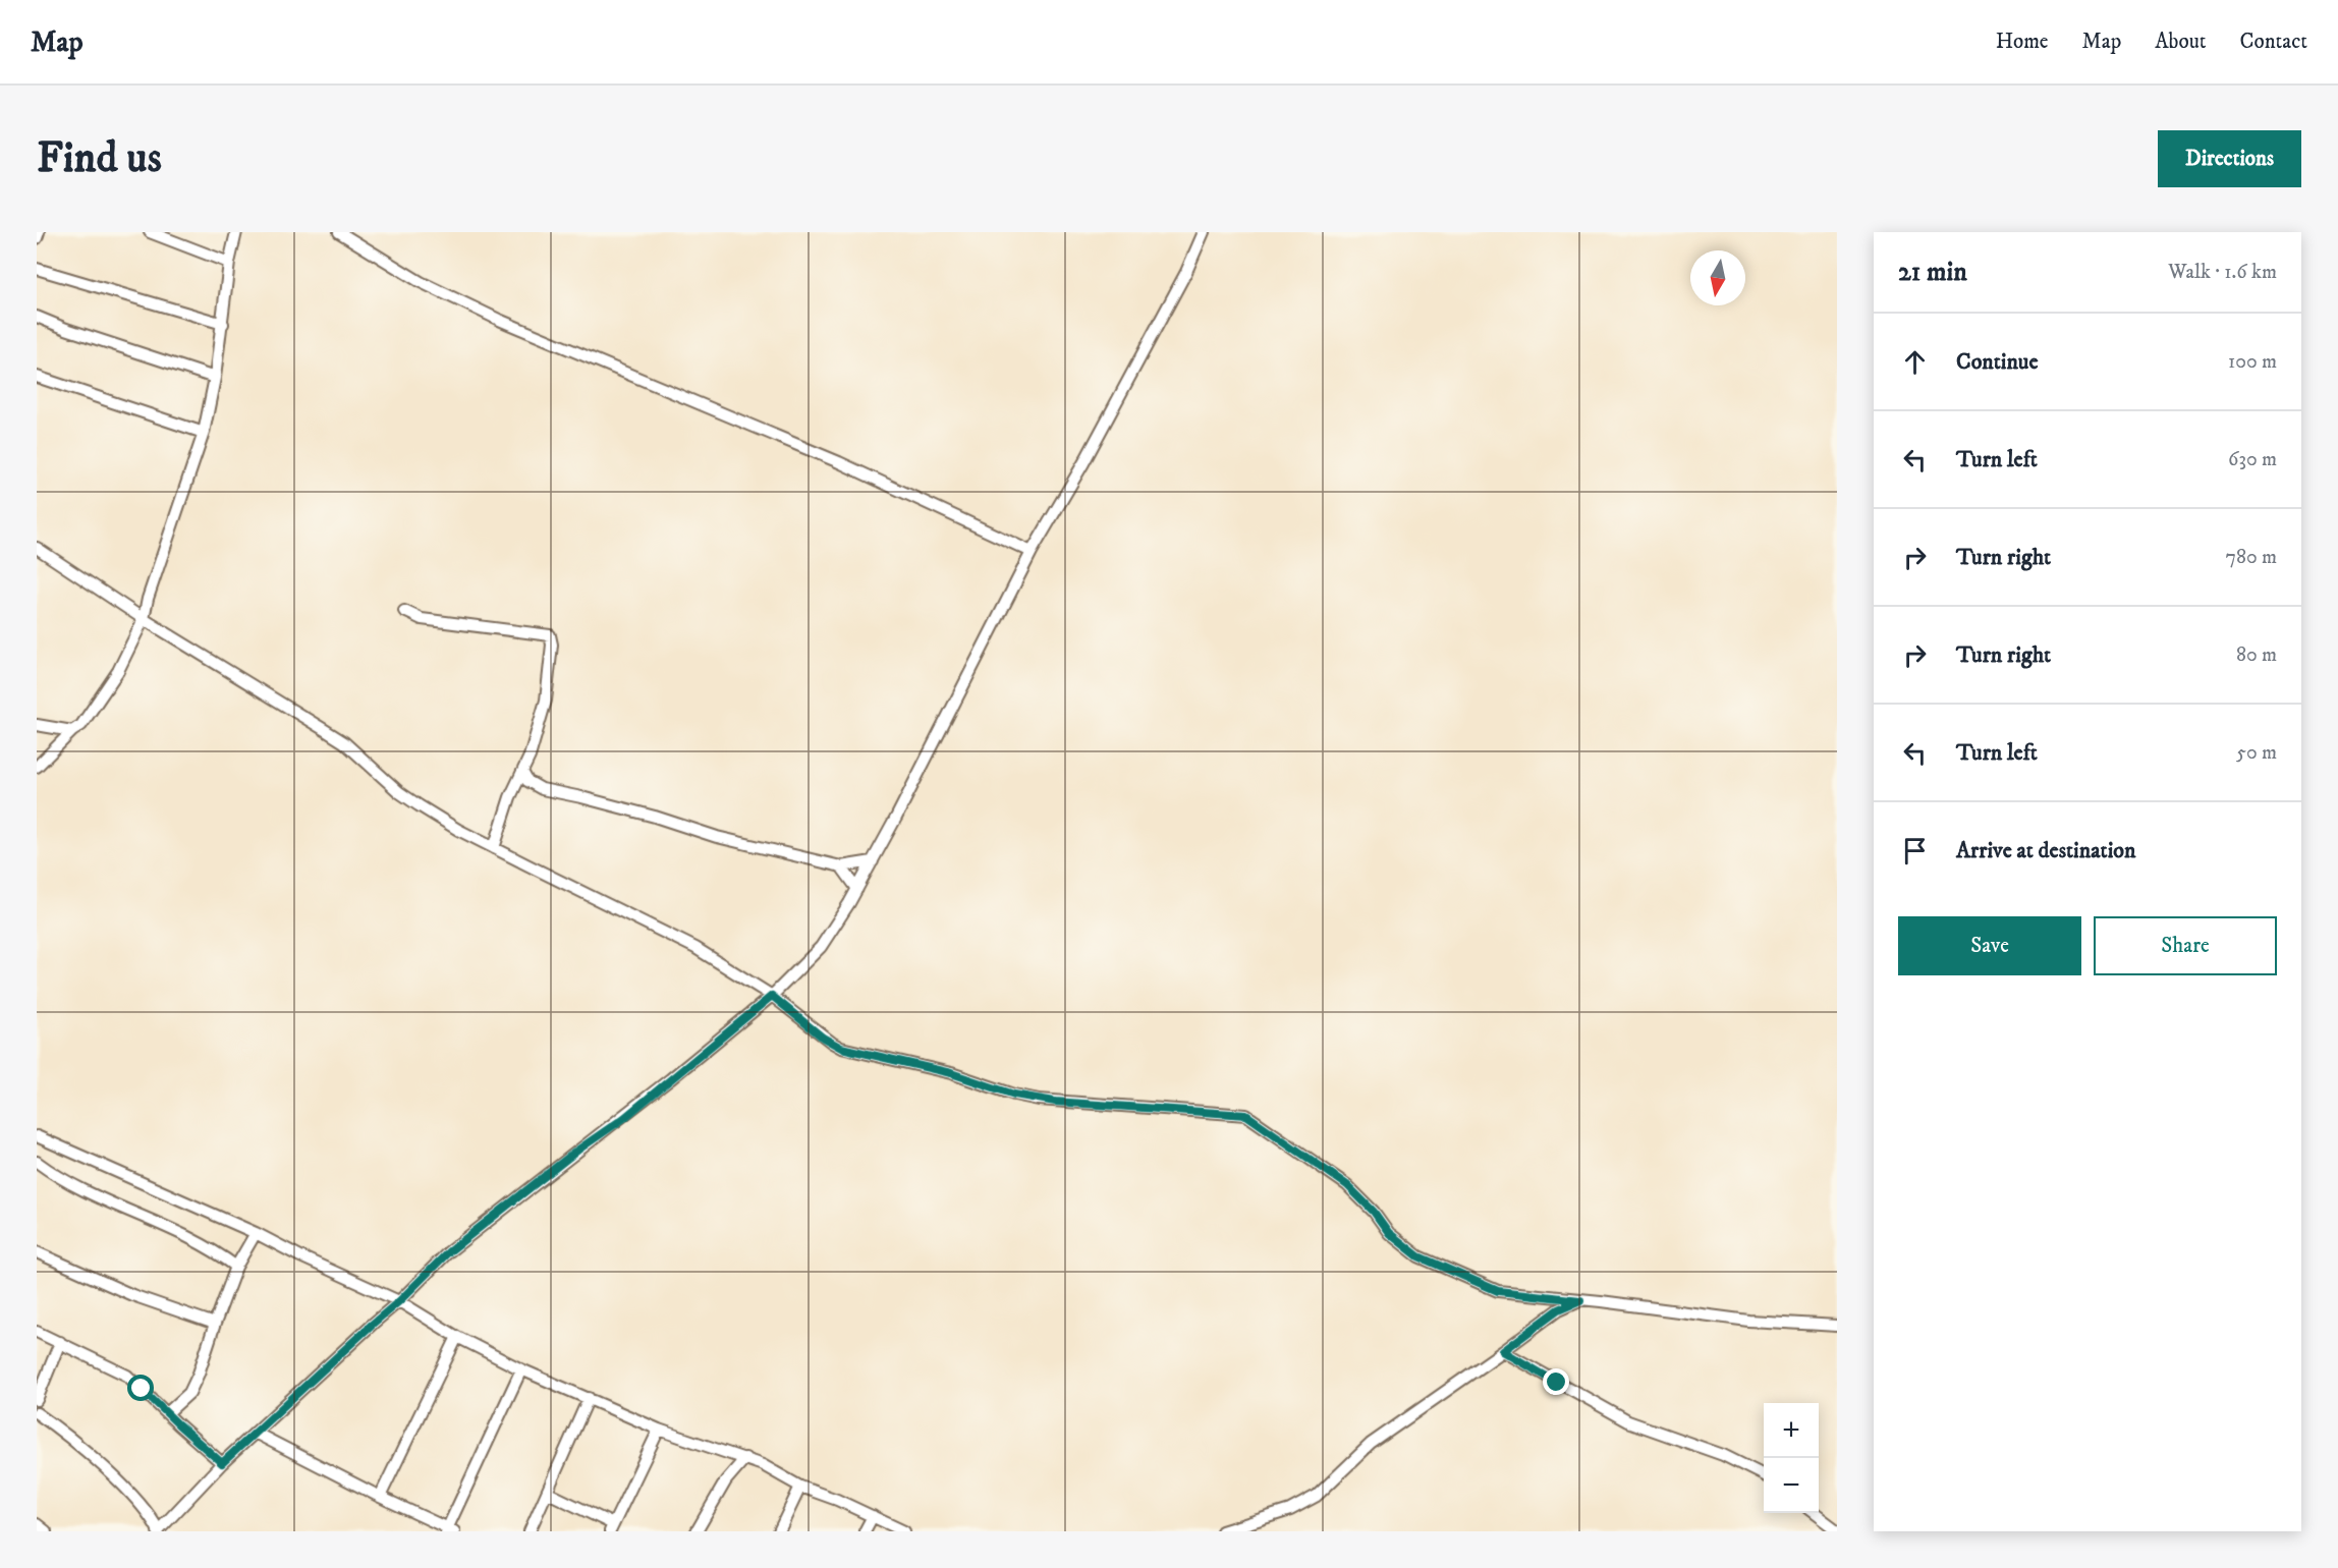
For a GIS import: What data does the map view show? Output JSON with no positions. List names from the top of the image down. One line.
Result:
{"north":"bottom","page":{"header":"Map","nav":["Home","Map","About","Contact"],"buttons":["Directions",["Save","Share"]],"title":"Find us","heading":["21 min","Walk · 1.6 km"],"list":[["Continue","100 m"],["Turn left","630 m"],["Turn right","780 m"],["Turn right","80 m"],["Turn left","50 m"],"Arrive at destination"],"map_buttons":["+","−"]}}
